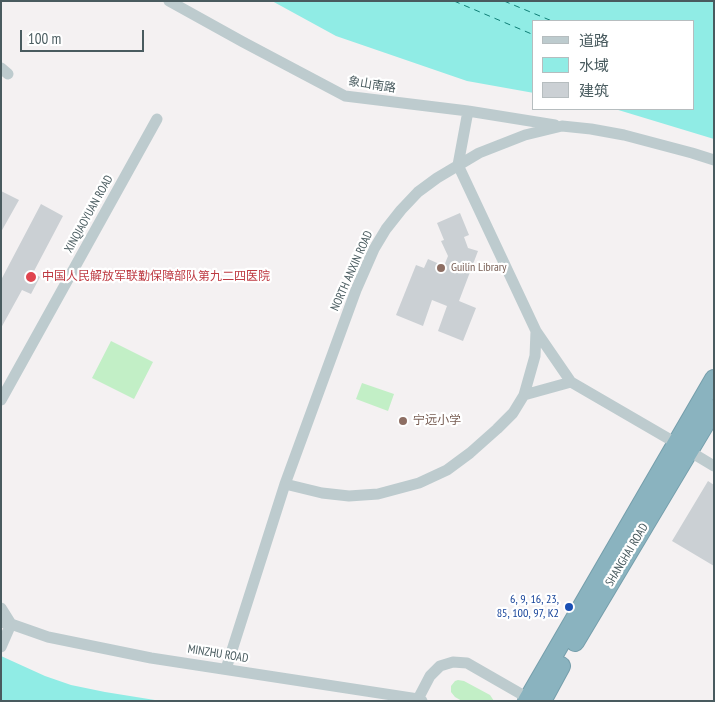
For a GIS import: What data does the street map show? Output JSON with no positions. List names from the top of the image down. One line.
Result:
{"streets":{"highway":["SHANGHAI ROAD"],"street":["象山南路","XINQIAOYUAN ROAD","NORTH ANXIN ROAD","MINZHU ROAD"]},"crossings":[["象山南路","NORTH ANXIN ROAD"],["NORTH ANXIN ROAD","MINZHU ROAD"]],"places":["Guilin Library","中国人民解放军联勤保障部队第九二四医院","宁远小学","6, 9, 16, 23, 85, 100, 97, K2"],"legend":["道路","水域","建筑"],"scale_bar":"100 m"}
